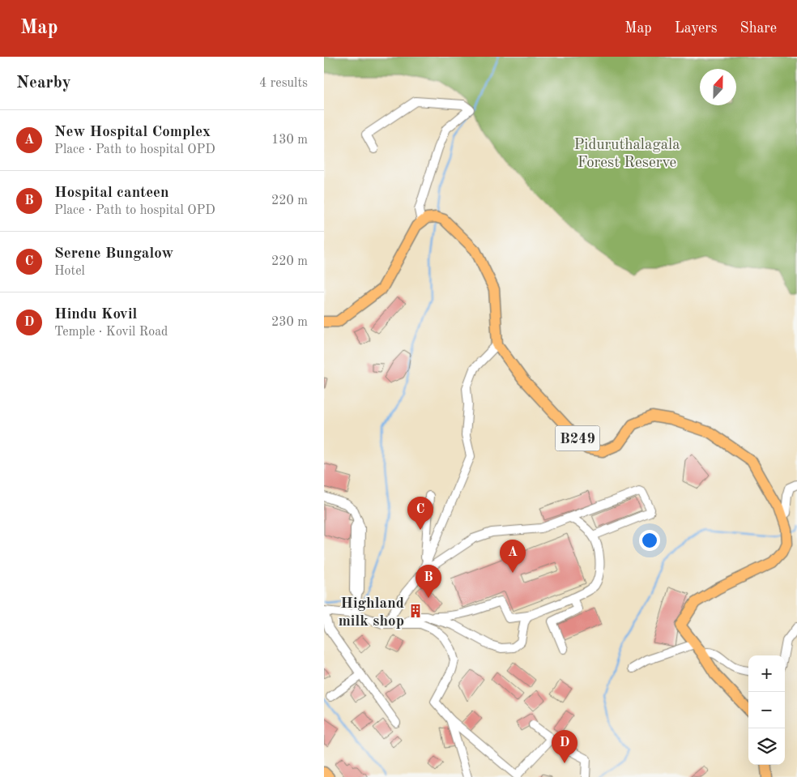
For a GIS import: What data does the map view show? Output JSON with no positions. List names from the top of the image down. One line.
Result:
{"streets":{"main road":["B249"]},"parks":["Piduruthalagala Forest Reserve"],"places":{"building":["Highland milk shop"]},"north":"top","page":{"header":"Map","nav":["Map","Layers","Share"],"heading":["Nearby","4 results"],"list":[{"mark":"A","name":"New Hospital Complex","note":"Place · Path to hospital OPD","value":"130 m"},{"mark":"B","name":"Hospital canteen","note":"Place · Path to hospital OPD","value":"220 m"},{"mark":"C","name":"Serene Bungalow","note":"Hotel","value":"220 m"},{"mark":"D","name":"Hindu Kovil","note":"Temple · Kovil Road","value":"230 m"}],"pins":["C","A","B","D"],"map_buttons":["+","−"]}}
